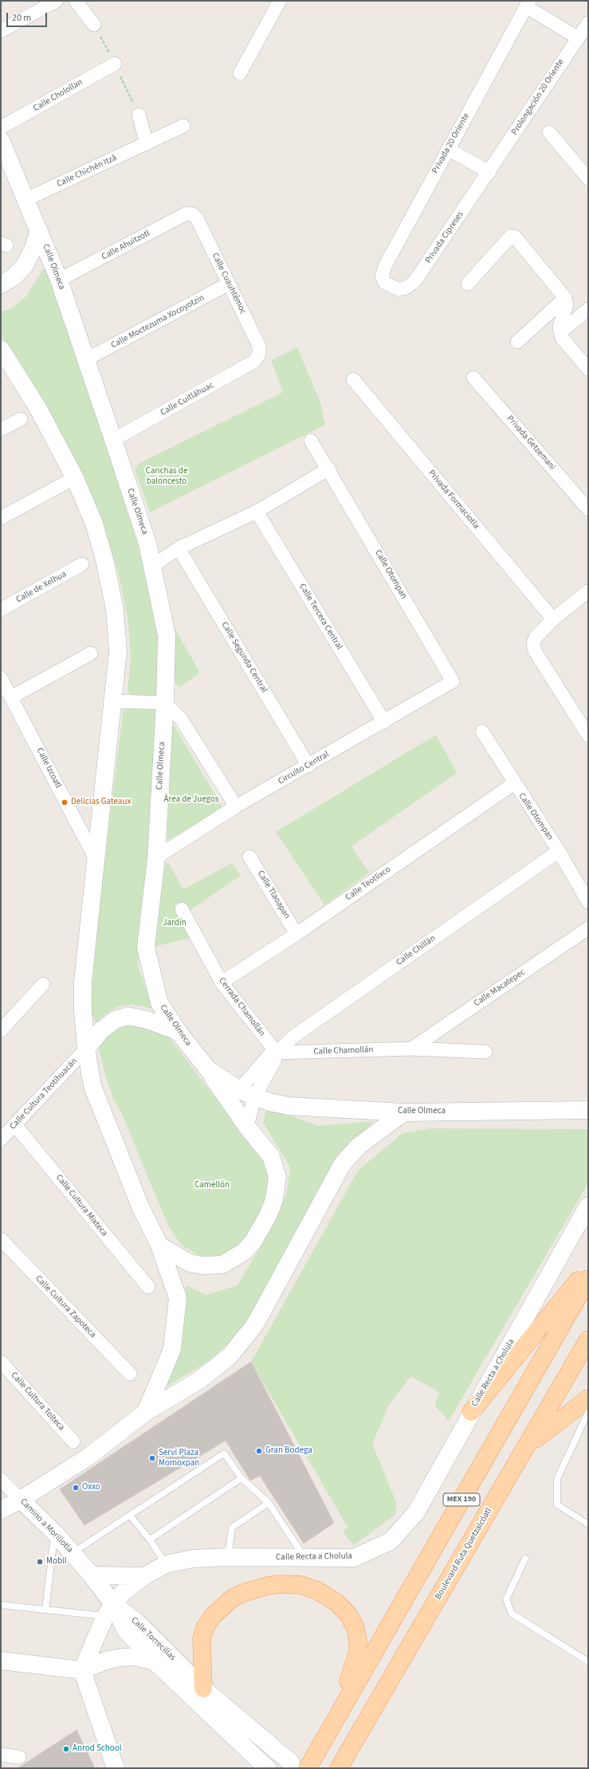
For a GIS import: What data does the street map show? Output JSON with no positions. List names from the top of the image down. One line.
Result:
{"streets":{"main road":["MEX 190","Boulevard Ruta Quetzalcóatl"],"street":["Calle Cholollan","Prolongación 20 Oriente","Privada 20 Oriente","Calle Chichén Itzá","Privada Cipreses","Calle Ahuitzotl","Calle Olmeca","Calle Cuauhtémoc","Calle Moctezuma Xocoyotzin","Calle Cuitláhuac","Privada Getzemani","Privada Formaciotla","Calle Otompan","Calle de Xelhua","Calle Tercera Central","Calle Segunda Central","Calle Izcoatl","Circuito Central","Calle Teotlixco","Calle Tlaoapan","Calle Chillán","Calle Macatepec","Cerrada Chamollán","Calle Chamollán","Calle Cultura Teotihuacán","Calle Cultura Mixteca","Calle Cultura Zapoteca","Calle Recta a Cholula","Calle Cultura Tolteca","Camino a Morillotla","Calle Torrecillas"]},"crossings":[["Prolongación 20 Oriente","Privada Cipreses"],["Privada 20 Oriente","Privada Cipreses"],["Calle Chichén Itzá","Calle Olmeca"],["Calle Ahuitzotl","Calle Olmeca"],["Calle Ahuitzotl","Calle Cuauhtémoc"],["Calle Olmeca","Calle Moctezuma Xocoyotzin"],["Calle Olmeca","Calle Cuitláhuac"],["Calle Olmeca","Circuito Central"],["Calle Olmeca","Calle Chillán"],["Calle Cuauhtémoc","Calle Moctezuma Xocoyotzin"],["Calle Cuauhtémoc","Calle Cuitláhuac"],["Calle Otompan","Circuito Central"],["Calle Otompan","Calle Teotlixco"],["Calle Otompan","Calle Chillán"],["Calle Tercera Central","Circuito Central"],["Calle Segunda Central","Circuito Central"],["Calle Teotlixco","Calle Tlaoapan"],["Calle Teotlixco","Cerrada Chamollán"],["Calle Chillán","Cerrada Chamollán"],["Calle Chillán","Calle Chamollán"],["Calle Macatepec","Calle Chamollán"],["Cerrada Chamollán","Calle Chamollán"],["Calle Cultura Teotihuacán","Calle Cultura Mixteca"],["Calle Recta a Cholula","Camino a Morillotla"],["Calle Recta a Cholula","Calle Torrecillas"],["Camino a Morillotla","Calle Torrecillas"]],"parks":["Canchas de baloncesto","Área de Juegos","Jardín","Camellón"],"places":["Delicias Gateaux","Gran Bodega","Servi Plaza Momoxpan","Oxxo","Mobil","Anrod School"],"scale_bar":"20 m"}
